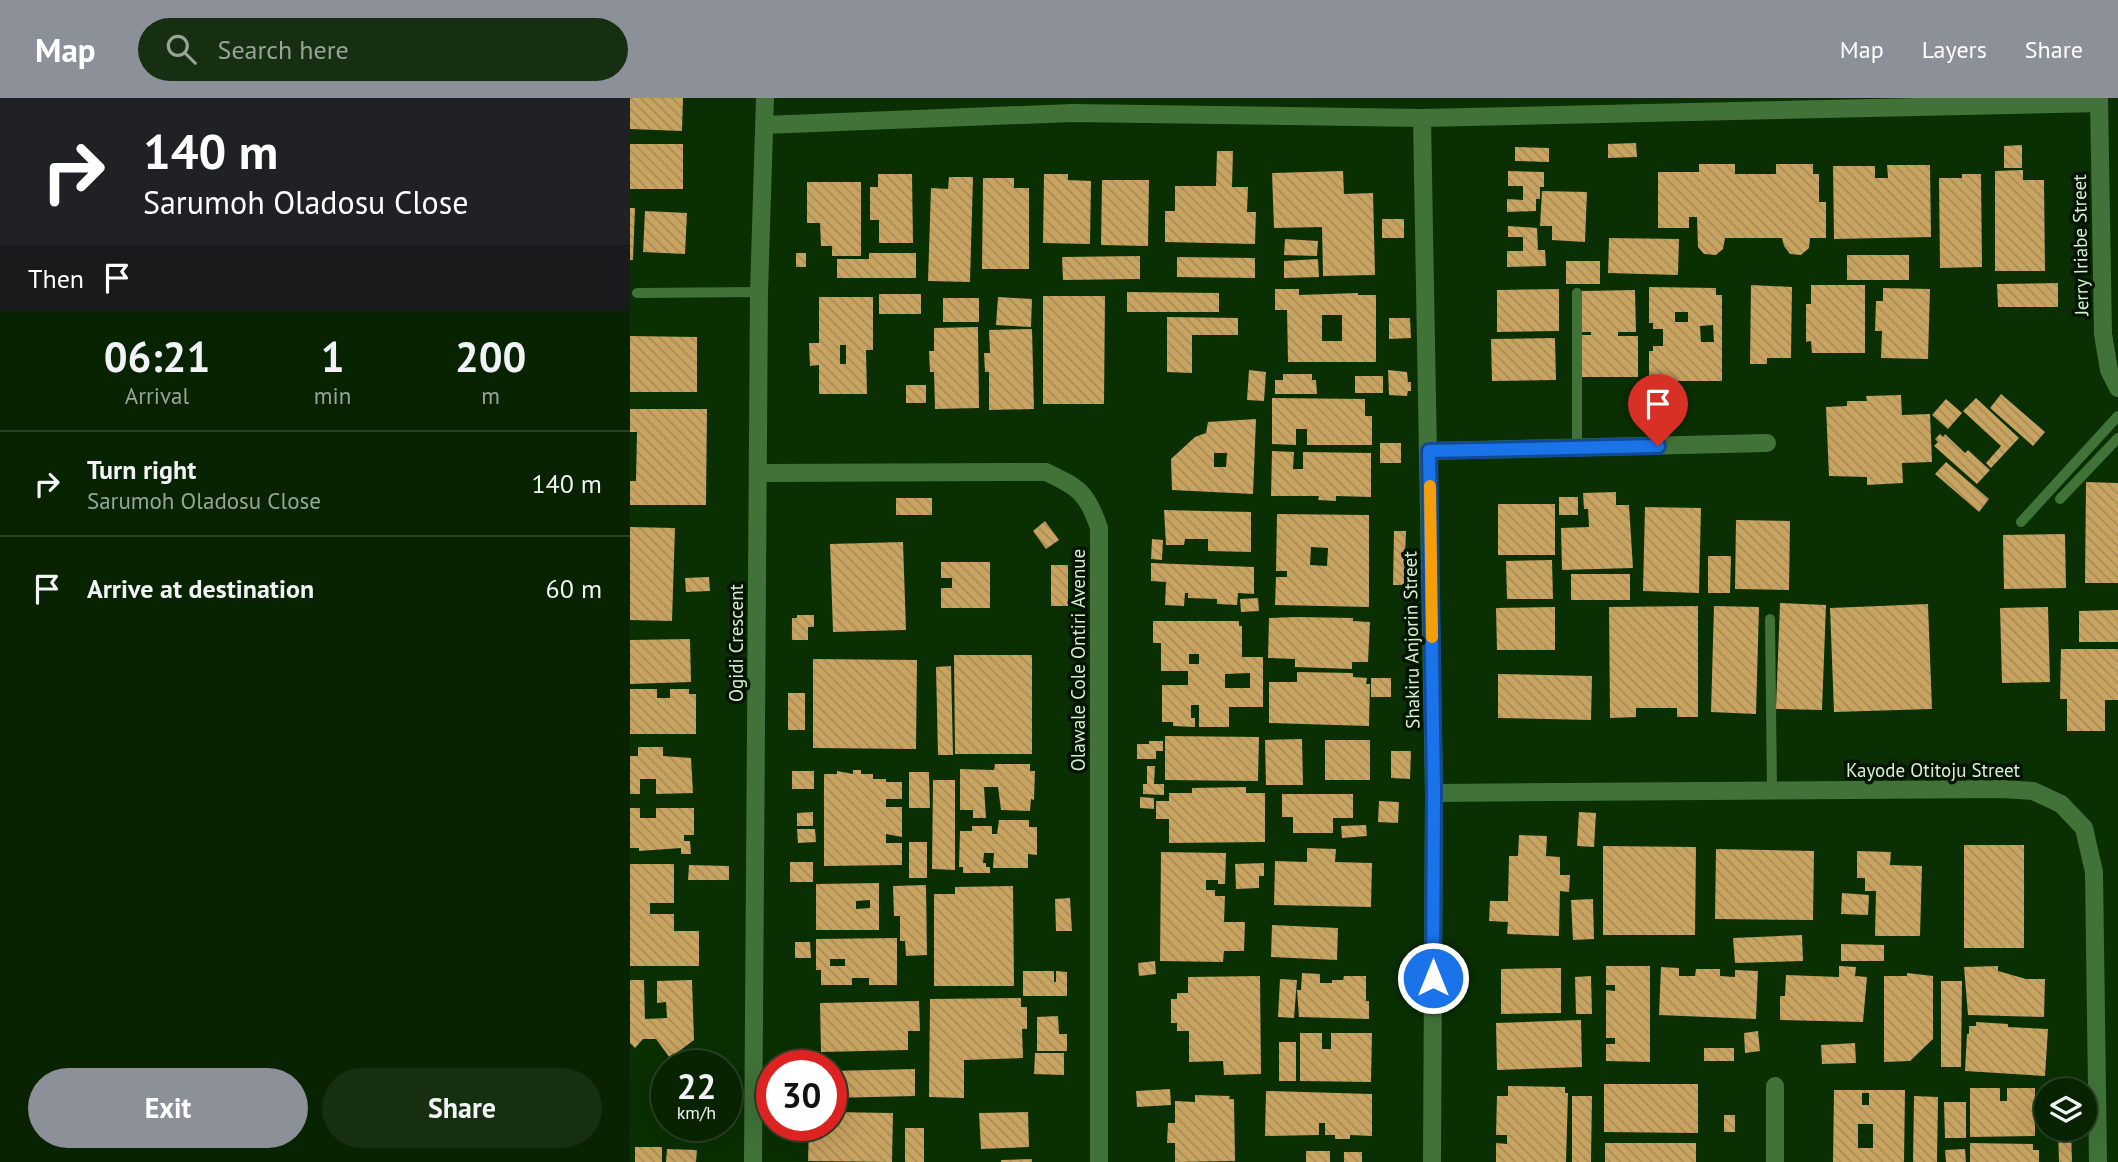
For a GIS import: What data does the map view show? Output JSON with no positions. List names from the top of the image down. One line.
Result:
{"streets":{"street":["Jerry Iriabe Street","Shakiru Anjorin Street","Ogidi Crescent","Olawale Cole Ontiri Avenue","Kayode Otitoju Street"]},"crossings":[["Shakiru Anjorin Street","Kayode Otitoju Street"],["Ogidi Crescent","Olawale Cole Ontiri Avenue"]],"page":{"header":"Map","search":"Search here","nav":["Map","Layers","Share"],"turn":["140 m","Sarumoh Oladosu Close"],"then":"Then","eta":["06:21","Arrival","1","min","200","m"],"list":[{"name":"Turn right","note":"Sarumoh Oladosu Close","value":"140 m"},{"name":"Arrive at destination","value":"60 m"}],"speed":"22 km/h","limit":"30","buttons":["Exit","Share"]}}
